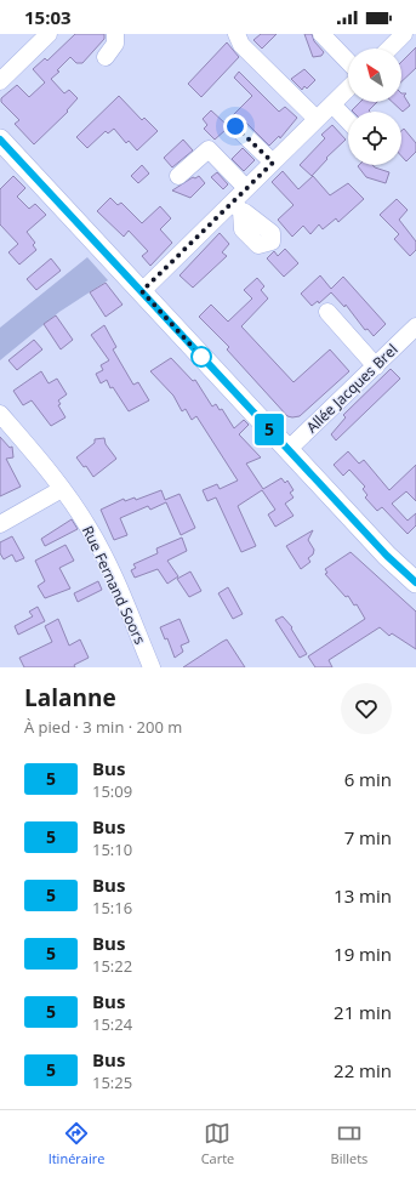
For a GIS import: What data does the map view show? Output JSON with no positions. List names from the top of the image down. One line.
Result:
{"streets":{"street":["Allée Jacques Brel","Rue Fernand Soors"]},"lines":["bus line 5"],"north":"top left","page":{"status":"15:03","on_map":"5","heading":["Lalanne","À pied · 3 min · 200 m"],"list":[{"mark":"5","name":"Bus","note":"15:09","value":"6 min"},{"mark":"5","name":"Bus","note":"15:10","value":"7 min"},{"mark":"5","name":"Bus","note":"15:16","value":"13 min"},{"mark":"5","name":"Bus","note":"15:22","value":"19 min"},{"mark":"5","name":"Bus","note":"15:24","value":"21 min"},{"mark":"5","name":"Bus","note":"15:25","value":"22 min"}],"tabs":["Itinéraire","Carte","Billets"]}}
